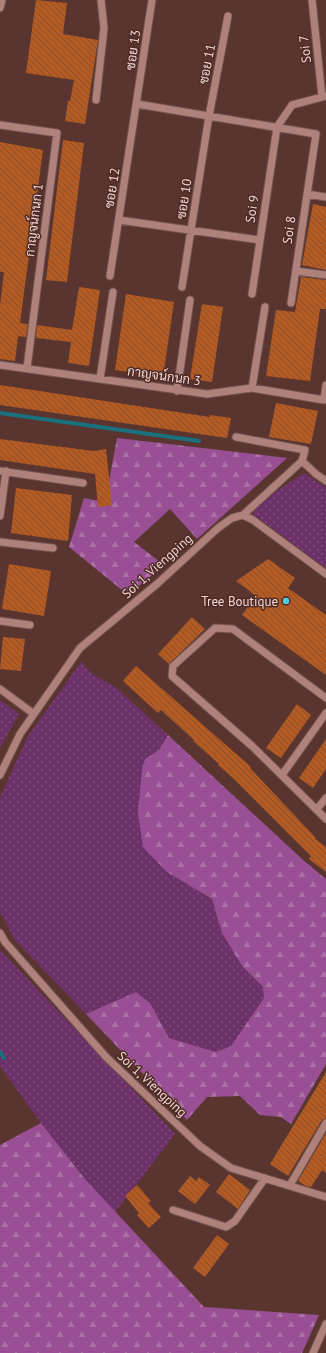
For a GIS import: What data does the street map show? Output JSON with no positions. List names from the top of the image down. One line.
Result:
{"streets":{"street":["Soi 7","ซอย 13","ซอย 11","ซอย 12","ซอย 10","Soi 9","กาญจน์กนก 1","Soi 8","กาญจน์กนก 3","Soi 1, Viengping"]},"crossings":[["ซอย 13","ซอย 12"],["ซอย 11","ซอย 10"],["Soi 9","Soi 8"],["กาญจน์กนก 1","กาญจน์กนก 3"]],"places":["Tree Boutique"]}
